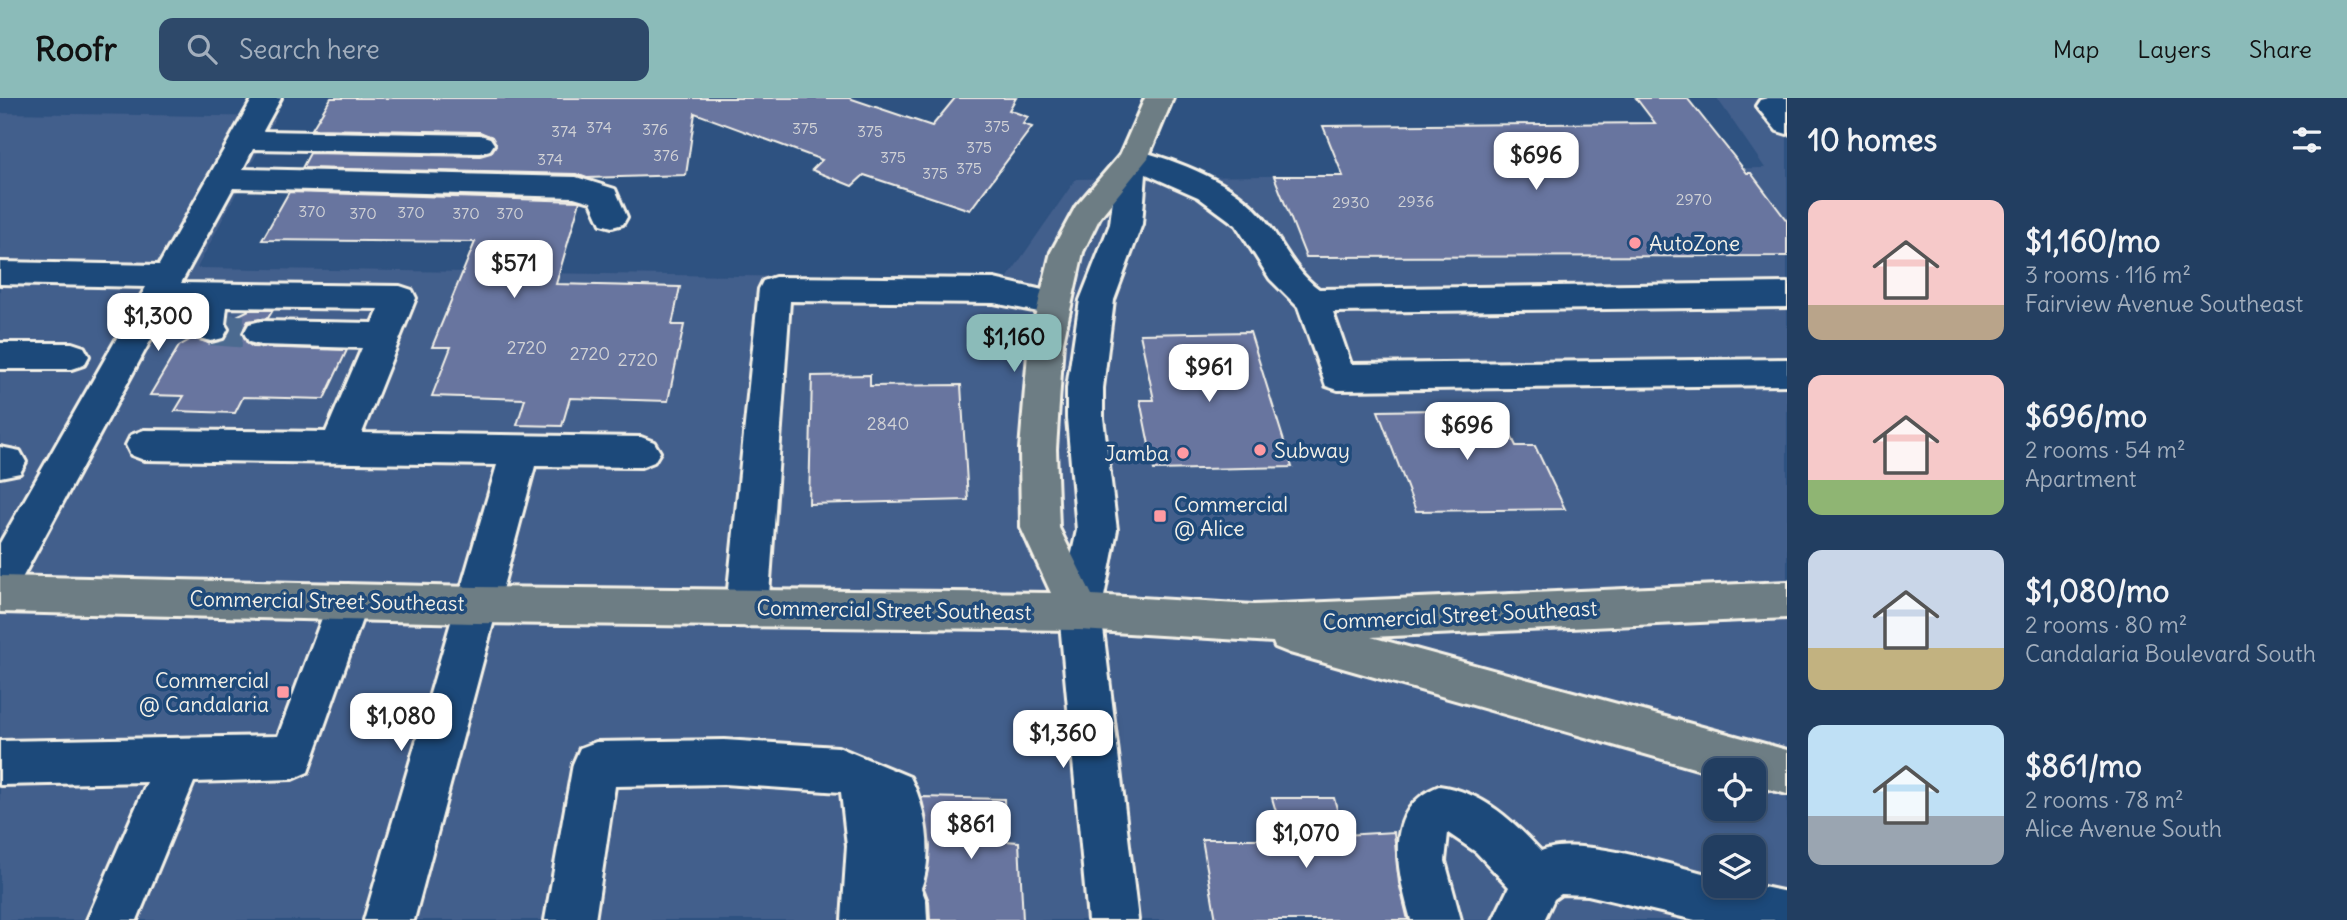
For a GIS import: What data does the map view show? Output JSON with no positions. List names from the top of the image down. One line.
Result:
{"streets":{"main road":["Commercial Street Southeast"]},"places":{"other":["AutoZone","Subway","Jamba"],"transit":["Commercial @ Alice","Commercial @ Candalaria"]},"house_numbers":["375","374","375","376","374","375","375","376","375","374","375","375","2970","2936","2930","370","370","370","370","370","2720","2720","2720","2840"],"page":{"header":"Roofr","search":"Search here","nav":["Map","Layers","Share"],"heading":"10 homes","price":["$696","$571","$1,300","$1,160","$961","$696","$1,080","$1,360","$861","$1,070"],"list":[{"name":"$1,160/mo","note":"3 rooms · 116 m² · Fairview Avenue Southeast"},{"name":"$696/mo","note":"2 rooms · 54 m² · Apartment"},{"name":"$1,080/mo","note":"2 rooms · 80 m² · Candalaria Boulevard South"},{"name":"$861/mo","note":"2 rooms · 78 m² · Alice Avenue South"}]}}
